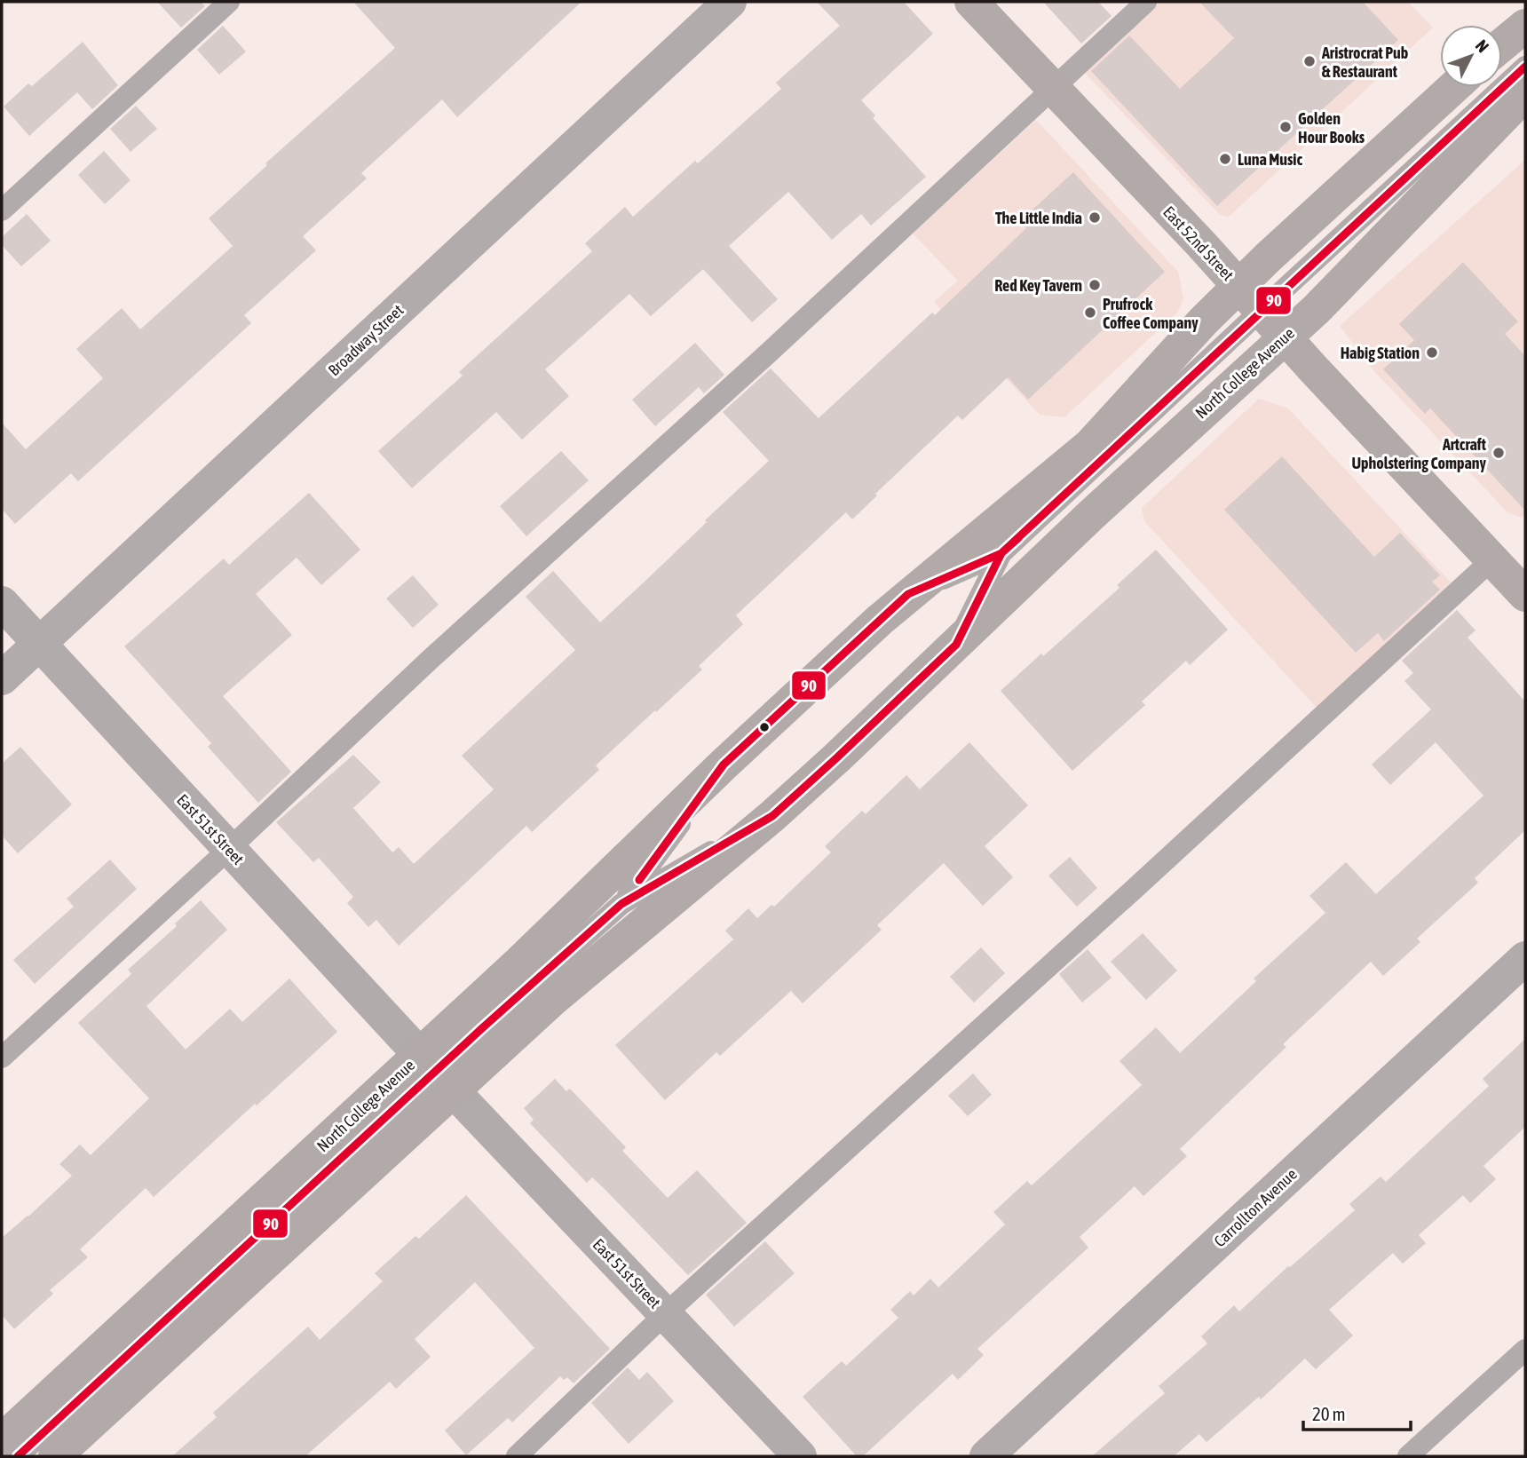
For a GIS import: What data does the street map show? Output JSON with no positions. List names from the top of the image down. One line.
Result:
{"streets":{"main road":["East 52nd Street","North College Avenue"],"street":["Broadway Street","East 51st Street","Carrollton Avenue"]},"crossings":[["East 52nd Street","North College Avenue"],["Broadway Street","East 51st Street"],["North College Avenue","East 51st Street"]],"places":["Aristrocrat Pub & Restaurant","Golden Hour Books","Luna Music","The Little India","Red Key Tavern","Prufrock Coffee Company","Habig Station","Artcraft Upholstering Company"],"lines":["transit line 90"],"scale_bar":"20 m","north":"top right"}
